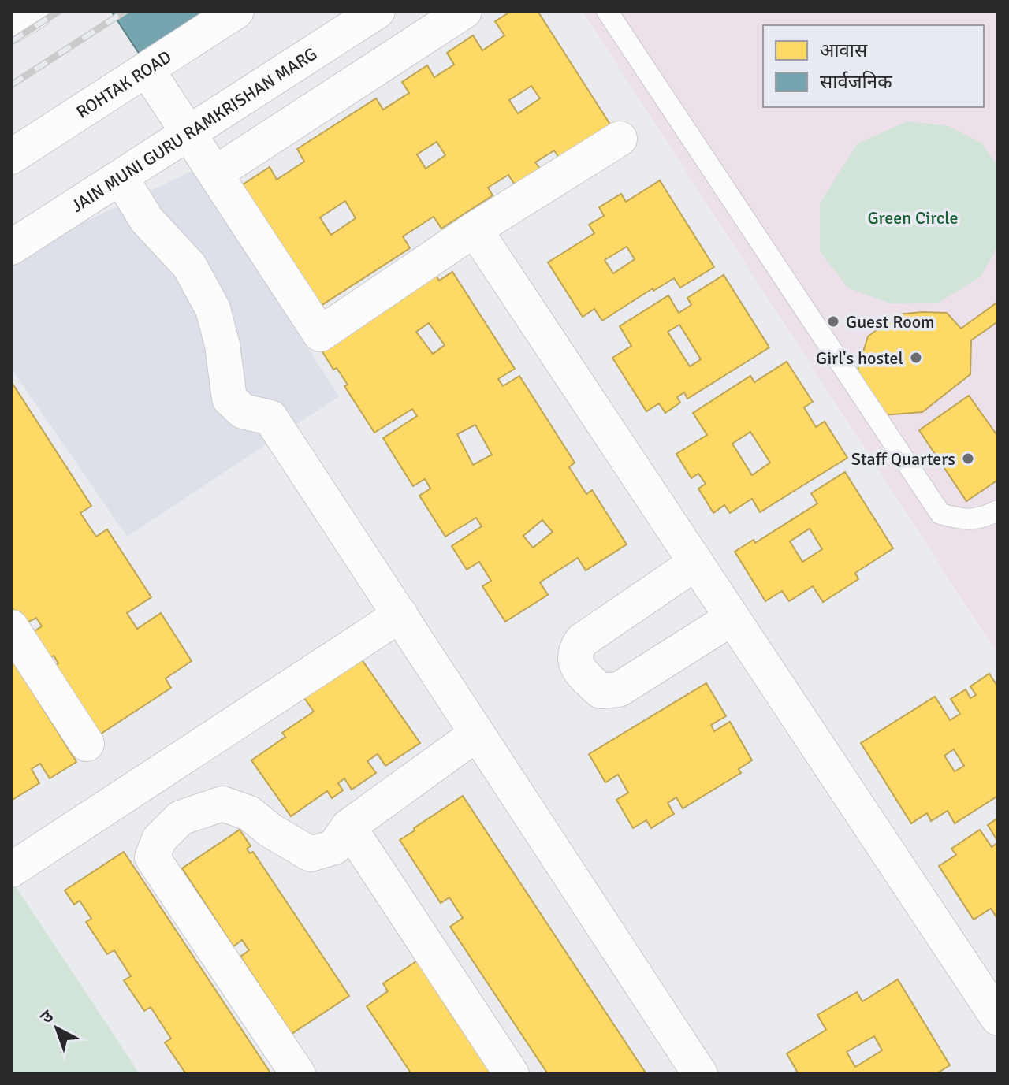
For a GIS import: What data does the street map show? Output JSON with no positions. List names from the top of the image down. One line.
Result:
{"streets":{"street":["ROHTAK ROAD","JAIN MUNI GURU RAMKRISHAN MARG"]},"parks":["Green Circle"],"places":["Guest Room","Girl's hostel","Staff Quarters"],"legend":["आवास","सार्वजनिक"],"north":"top left"}
